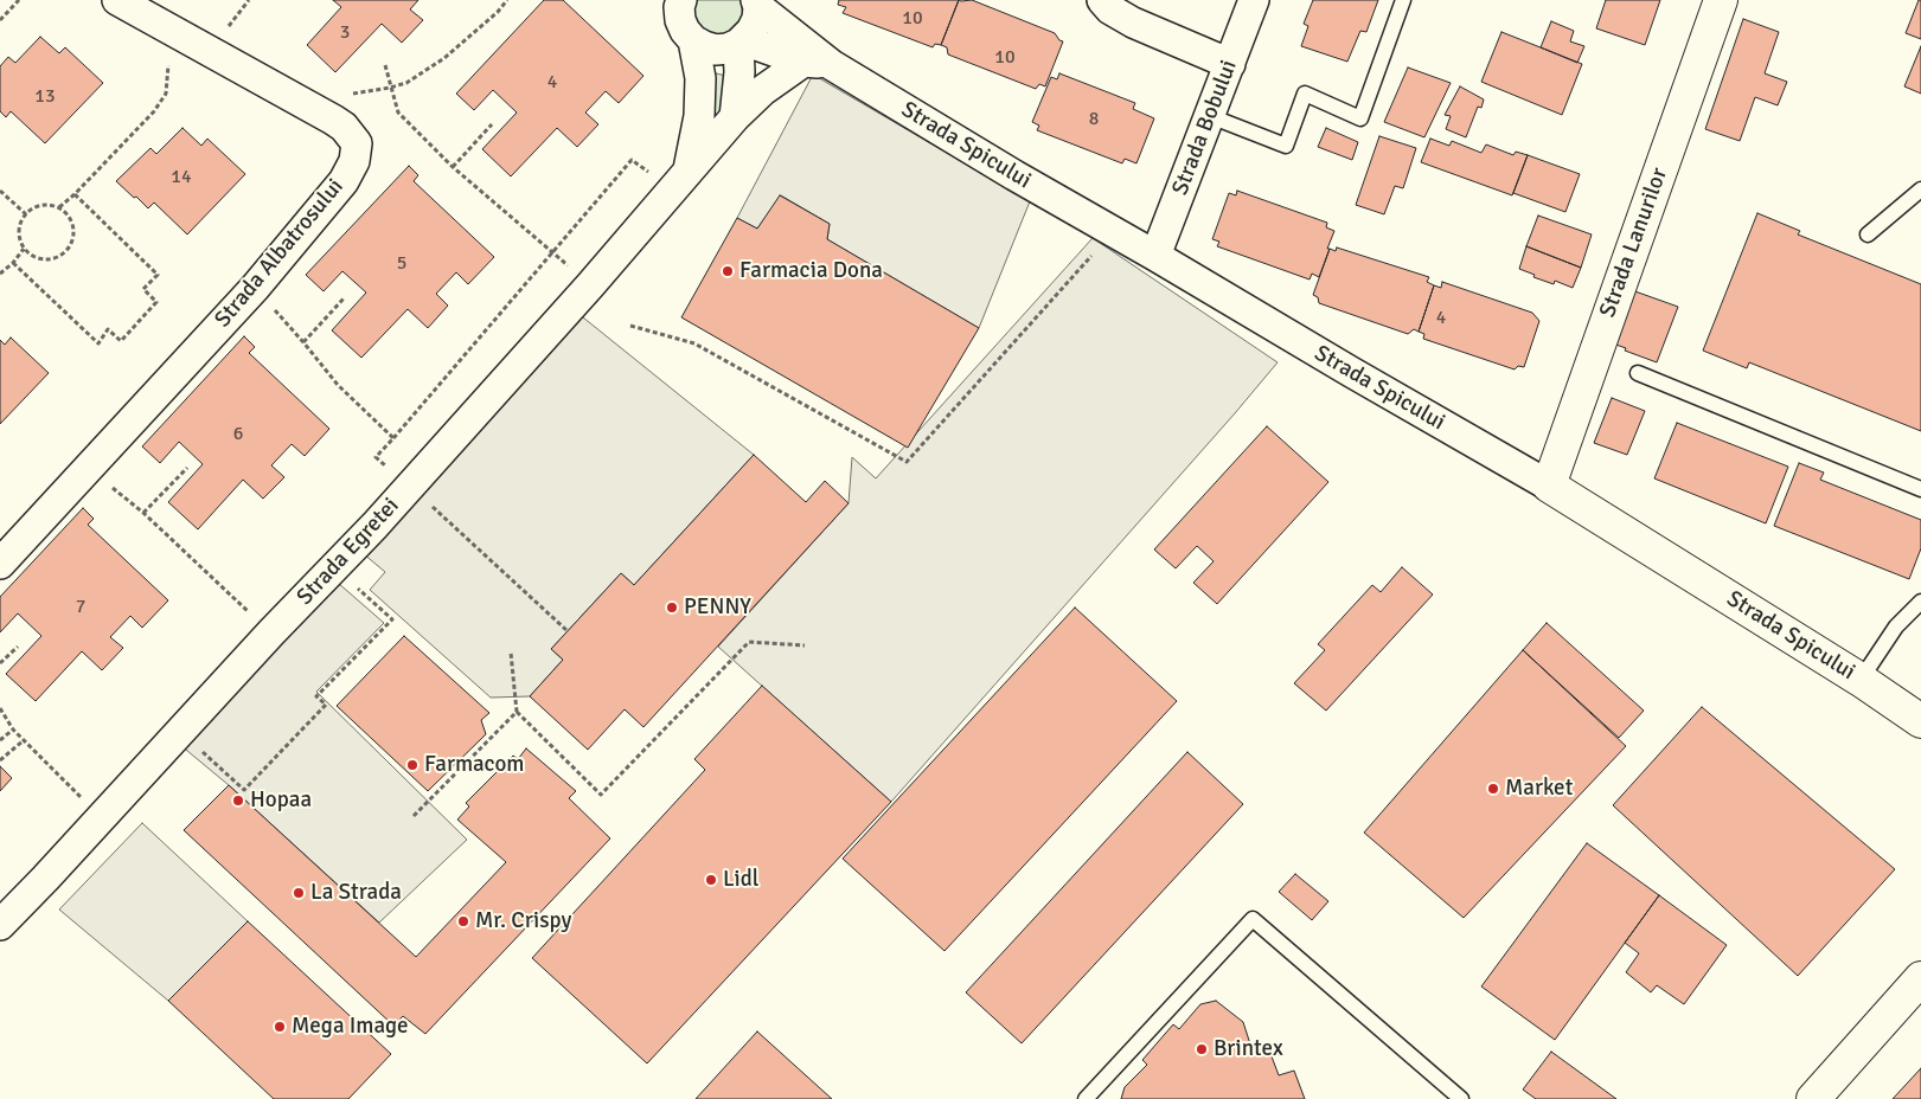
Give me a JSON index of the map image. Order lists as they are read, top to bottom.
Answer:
{
  "streets": {
    "street": [
      "Strada Bobului",
      "Strada Spicului",
      "Strada Lanurilor",
      "Strada Albatrosului",
      "Strada Egretei"
    ]
  },
  "crossings": [
    ["Strada Bobului", "Strada Spicului"],
    ["Strada Spicului", "Strada Lanurilor"]
  ],
  "places": [
    "Farmacia Dona",
    "PENNY",
    "Farmacom",
    "Market",
    "Hopaa",
    "Lidl",
    "La Strada",
    "Mr. Crispy",
    "Mega Image",
    "Brintex"
  ],
  "house_numbers": [
    "10",
    "3",
    "10",
    "4",
    "13",
    "8",
    "14",
    "5",
    "4",
    "6",
    "7"
  ]
}
